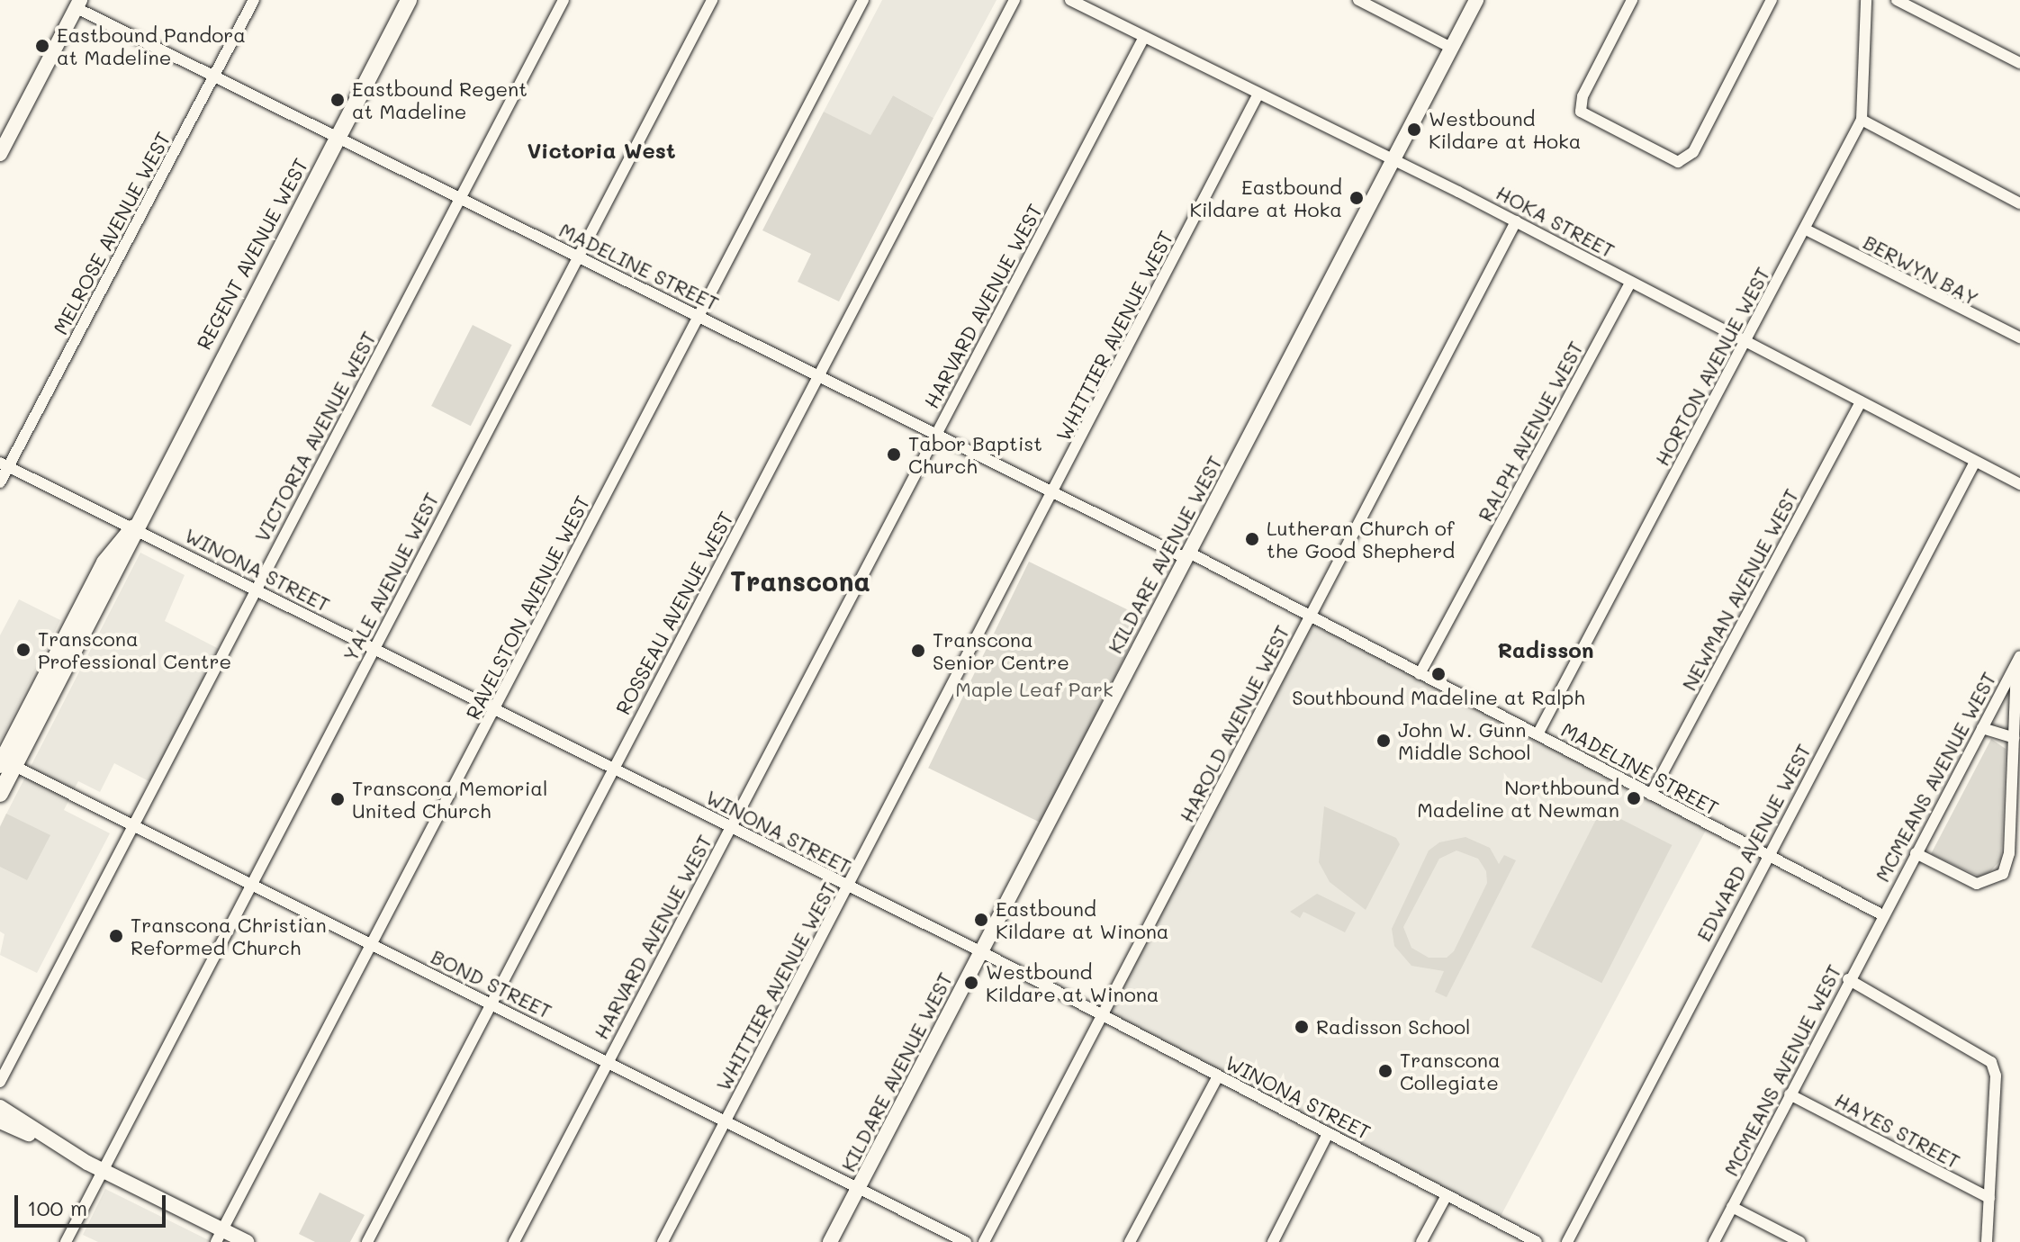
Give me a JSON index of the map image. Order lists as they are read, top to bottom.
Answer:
{
  "streets": {
    "main road": ["REGENT AVENUE WEST"],
    "street": [
      "HOKA STREET",
      "MELROSE AVENUE WEST",
      "MADELINE STREET",
      "BERWYN BAY",
      "HARVARD AVENUE WEST",
      "WHITTIER AVENUE WEST",
      "HORTON AVENUE WEST",
      "RALPH AVENUE WEST",
      "VICTORIA AVENUE WEST",
      "KILDARE AVENUE WEST",
      "WINONA STREET",
      "YALE AVENUE WEST",
      "NEWMAN AVENUE WEST",
      "RAVELSTON AVENUE WEST",
      "ROSSEAU AVENUE WEST",
      "HAROLD AVENUE WEST",
      "MCMEANS AVENUE WEST",
      "EDWARD AVENUE WEST",
      "BOND STREET",
      "HAYES STREET"
    ]
  },
  "crossings": [
    ["HOKA STREET", "HARVARD AVENUE WEST"],
    ["HOKA STREET", "WHITTIER AVENUE WEST"],
    ["HOKA STREET", "HORTON AVENUE WEST"],
    ["HOKA STREET", "RALPH AVENUE WEST"],
    ["HOKA STREET", "KILDARE AVENUE WEST"],
    ["HOKA STREET", "NEWMAN AVENUE WEST"],
    ["HOKA STREET", "HAROLD AVENUE WEST"],
    ["HOKA STREET", "EDWARD AVENUE WEST"],
    ["MELROSE AVENUE WEST", "MADELINE STREET"],
    ["MELROSE AVENUE WEST", "WINONA STREET"],
    ["REGENT AVENUE WEST", "MADELINE STREET"],
    ["REGENT AVENUE WEST", "WINONA STREET"],
    ["REGENT AVENUE WEST", "BOND STREET"],
    ["MADELINE STREET", "HARVARD AVENUE WEST"],
    ["MADELINE STREET", "WHITTIER AVENUE WEST"],
    ["MADELINE STREET", "HORTON AVENUE WEST"],
    ["MADELINE STREET", "RALPH AVENUE WEST"],
    ["MADELINE STREET", "VICTORIA AVENUE WEST"],
    ["MADELINE STREET", "KILDARE AVENUE WEST"],
    ["MADELINE STREET", "YALE AVENUE WEST"],
    ["MADELINE STREET", "NEWMAN AVENUE WEST"],
    ["MADELINE STREET", "RAVELSTON AVENUE WEST"],
    ["MADELINE STREET", "ROSSEAU AVENUE WEST"],
    ["MADELINE STREET", "HAROLD AVENUE WEST"],
    ["MADELINE STREET", "MCMEANS AVENUE WEST"],
    ["MADELINE STREET", "EDWARD AVENUE WEST"],
    ["BERWYN BAY", "HORTON AVENUE WEST"],
    ["HARVARD AVENUE WEST", "WINONA STREET"],
    ["HARVARD AVENUE WEST", "BOND STREET"],
    ["WHITTIER AVENUE WEST", "WINONA STREET"],
    ["WHITTIER AVENUE WEST", "BOND STREET"],
    ["VICTORIA AVENUE WEST", "WINONA STREET"],
    ["VICTORIA AVENUE WEST", "BOND STREET"],
    ["KILDARE AVENUE WEST", "WINONA STREET"],
    ["KILDARE AVENUE WEST", "BOND STREET"],
    ["WINONA STREET", "YALE AVENUE WEST"],
    ["WINONA STREET", "RAVELSTON AVENUE WEST"],
    ["WINONA STREET", "ROSSEAU AVENUE WEST"],
    ["WINONA STREET", "HAROLD AVENUE WEST"],
    ["YALE AVENUE WEST", "BOND STREET"],
    ["RAVELSTON AVENUE WEST", "BOND STREET"],
    ["ROSSEAU AVENUE WEST", "BOND STREET"],
    ["MCMEANS AVENUE WEST", "HAYES STREET"]
  ],
  "districts": ["Victoria West", "Transcona", "Radisson"],
  "parks": ["Maple Leaf Park"],
  "places": [
    "Eastbound Pandora at Madeline",
    "Eastbound Regent at Madeline",
    "Westbound Kildare at Hoka",
    "Eastbound Kildare at Hoka",
    "Tabor Baptist Church",
    "Lutheran Church of the Good Shepherd",
    "Transcona Professional Centre",
    "Transcona Senior Centre",
    "Southbound Madeline at Ralph",
    "John W. Gunn Middle School",
    "Northbound Madeline at Newman",
    "Transcona Memorial United Church",
    "Eastbound Kildare at Winona",
    "Transcona Christian Reformed Church",
    "Westbound Kildare at Winona",
    "Radisson School",
    "Transcona Collegiate"
  ],
  "scale_bar": "100 m"
}
